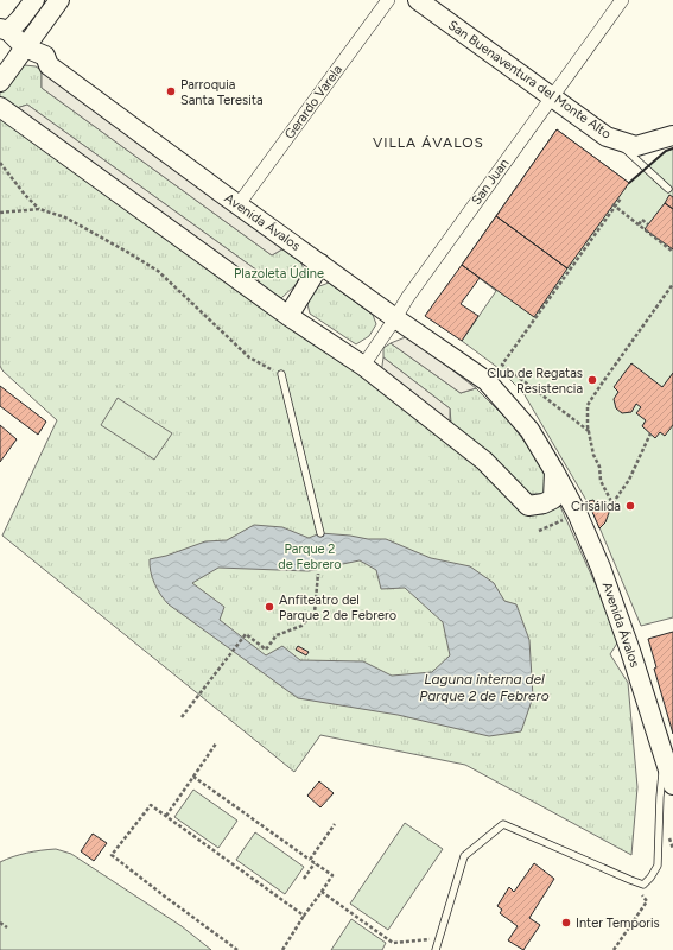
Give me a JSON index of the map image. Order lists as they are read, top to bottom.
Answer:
{
  "streets": {
    "main road": ["San Buenaventura del Monte Alto", "Avenida Ávalos"],
    "street": ["Gerardo Varela", "San Juan"]
  },
  "crossings": [
    ["San Buenaventura del Monte Alto", "San Juan"],
    ["Gerardo Varela", "Avenida Ávalos"],
    ["San Juan", "Avenida Ávalos"]
  ],
  "districts": ["VILLA ÁVALOS"],
  "water": ["Laguna interna del Parque 2 de Febrero"],
  "parks": ["Plazoleta Údine", "Parque 2 de Febrero"],
  "places": [
    "Parroquia Santa Teresita",
    "Club de Regatas Resistencia",
    "Crisálida",
    "Anfiteatro del Parque 2 de Febrero",
    "Inter Temporis"
  ]
}
